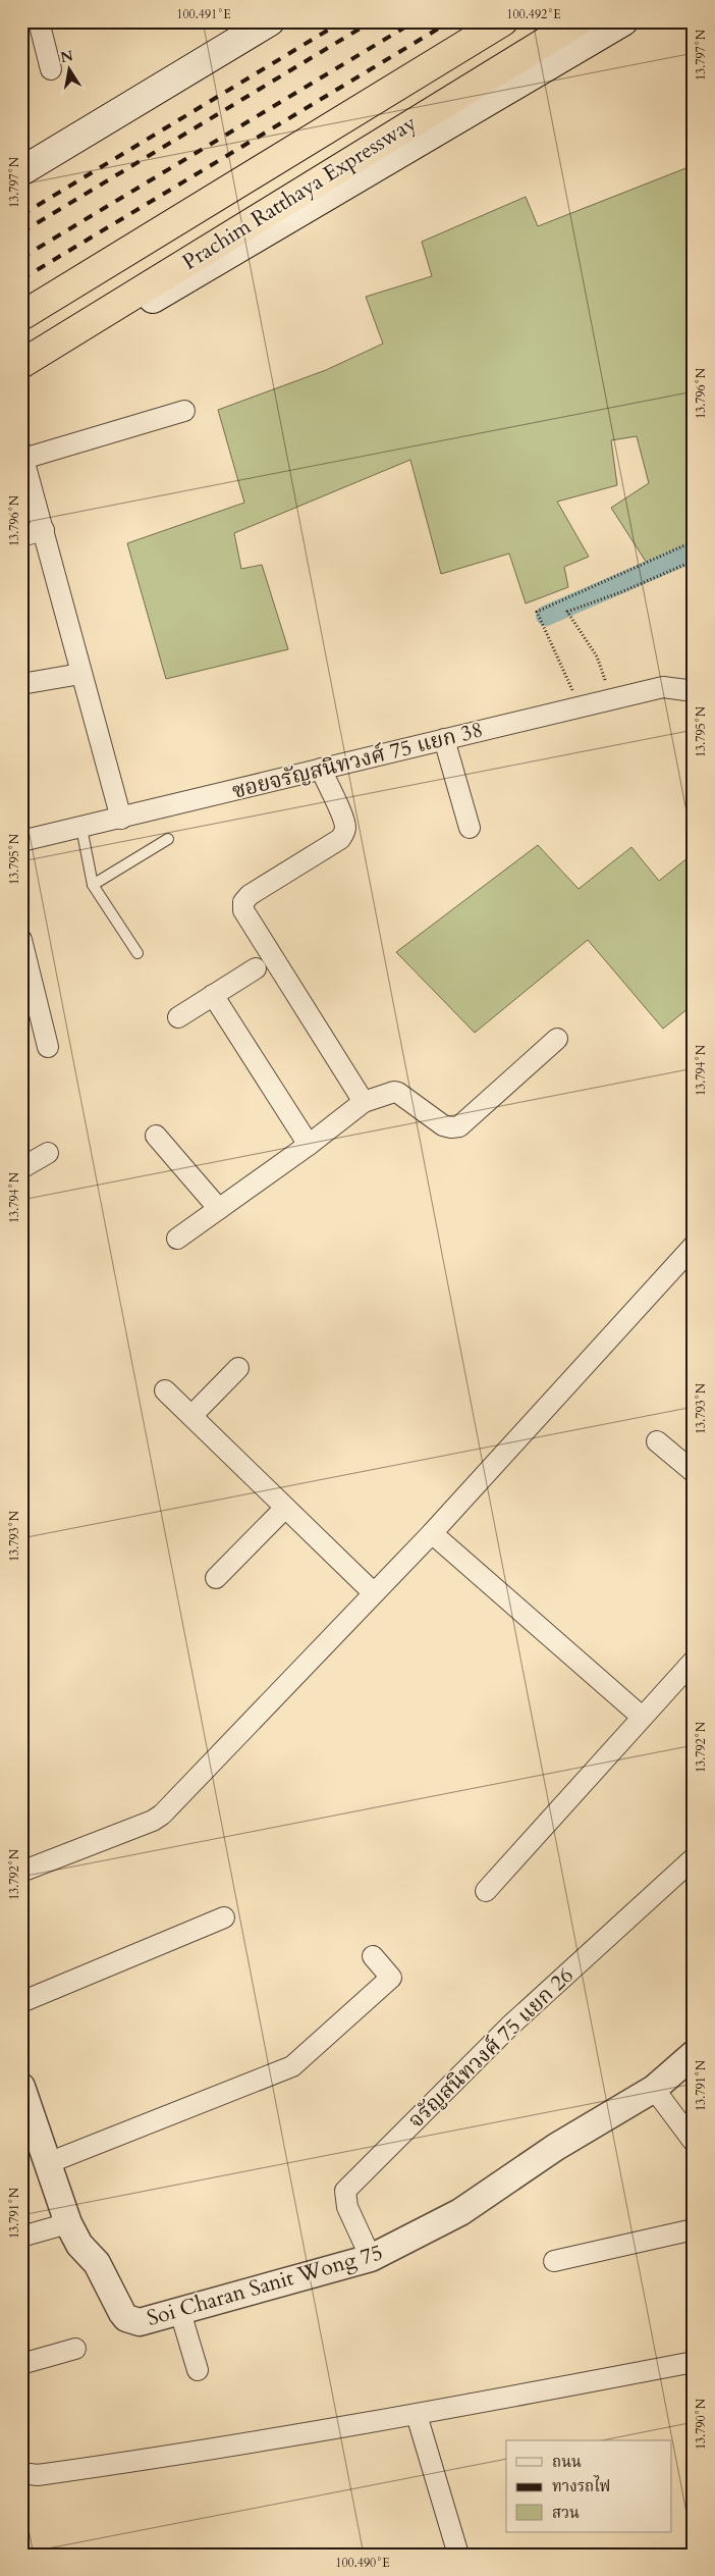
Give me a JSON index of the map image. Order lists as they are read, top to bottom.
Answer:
{
  "streets": {
    "highway": ["Prachim Ratthaya Expressway"],
    "street": ["ซอยจรัญสนิทวงศ์ 75 แยก 38", "จรัญสนิทวงศ์ 75 แยก 26", "Soi Charan Sanit Wong 75"]
  },
  "crossings": [
    ["จรัญสนิทวงศ์ 75 แยก 26", "Soi Charan Sanit Wong 75"]
  ],
  "legend": ["ถนน", "ทางรถไฟ", "สวน"],
  "north": "top",
  "coordinates": [
    "100.491°E",
    "100.492°E",
    "13.797°N",
    "13.796°N",
    "13.795°N",
    "13.794°N",
    "13.793°N",
    "13.792°N",
    "13.791°N",
    "13.790°N",
    "100.490°E"
  ]
}
